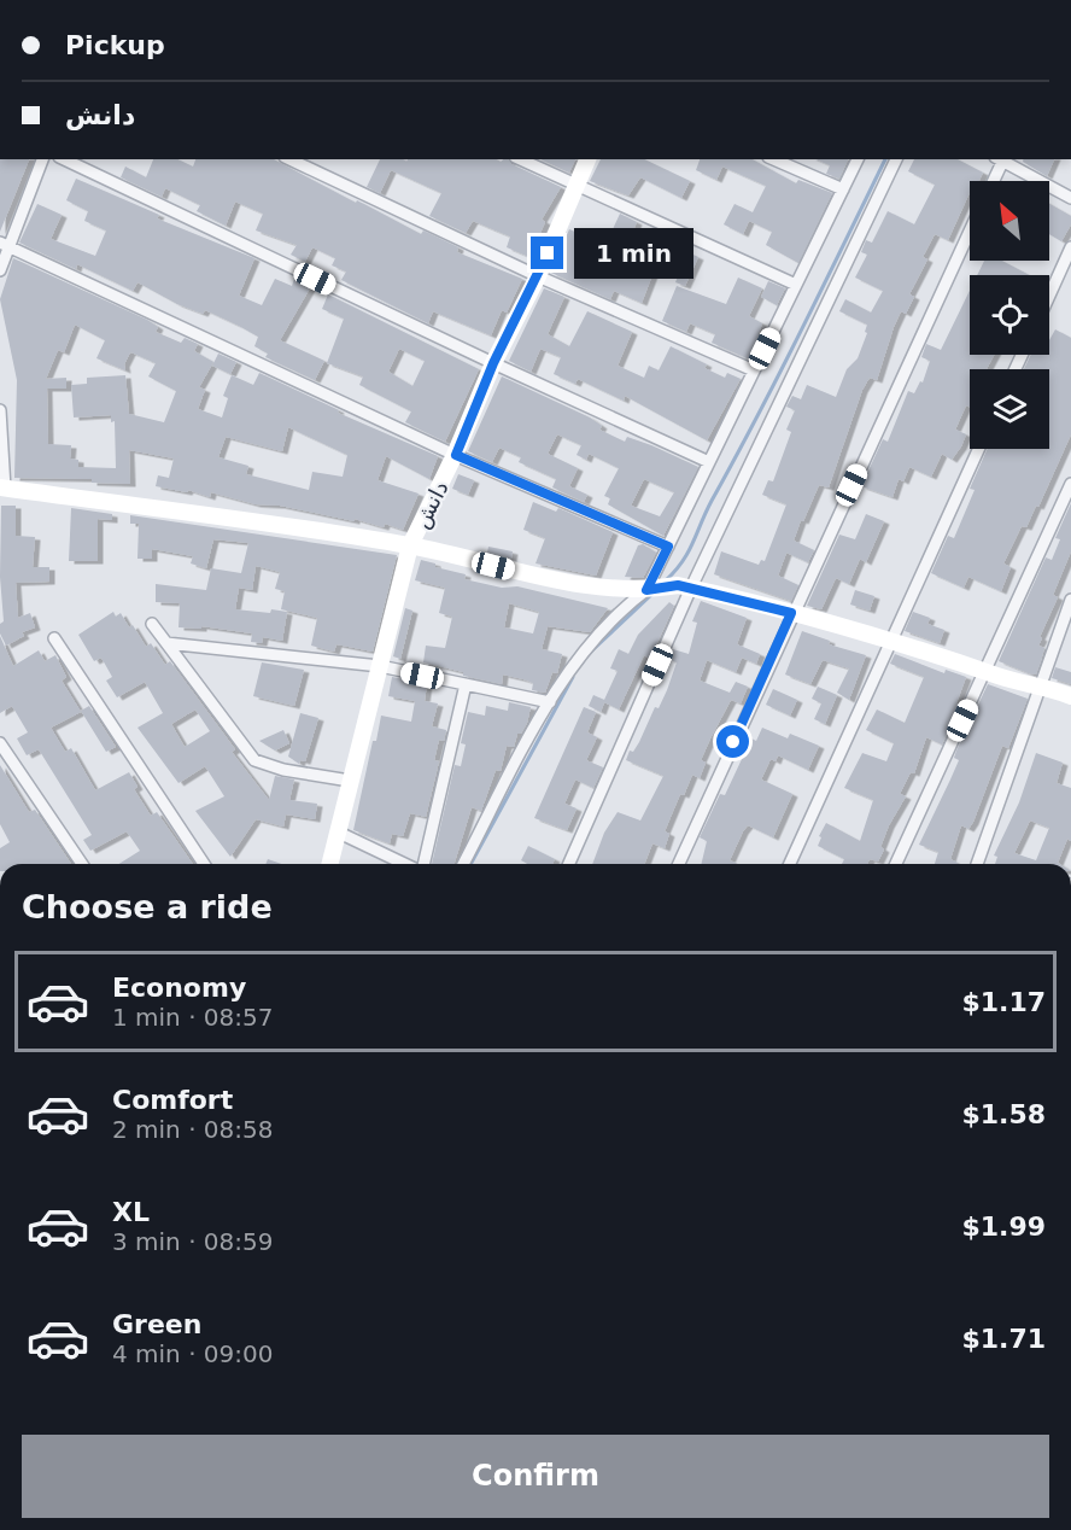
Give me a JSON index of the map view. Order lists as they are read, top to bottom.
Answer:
{
  "streets": {
    "street": ["دانش"]
  },
  "north": "top left",
  "page": {
    "banner": ["Pickup", "دانش"],
    "bubble": "1 min",
    "heading": "Choose a ride",
    "list": [
      {
        "name": "Economy",
        "note": "1 min · 08:57",
        "value": "$1.17"
      },
      {
        "name": "Comfort",
        "note": "2 min · 08:58",
        "value": "$1.58"
      },
      {
        "name": "XL",
        "note": "3 min · 08:59",
        "value": "$1.99"
      },
      {
        "name": "Green",
        "note": "4 min · 09:00",
        "value": "$1.71"
      }
    ],
    "buttons": "Confirm"
  }
}
